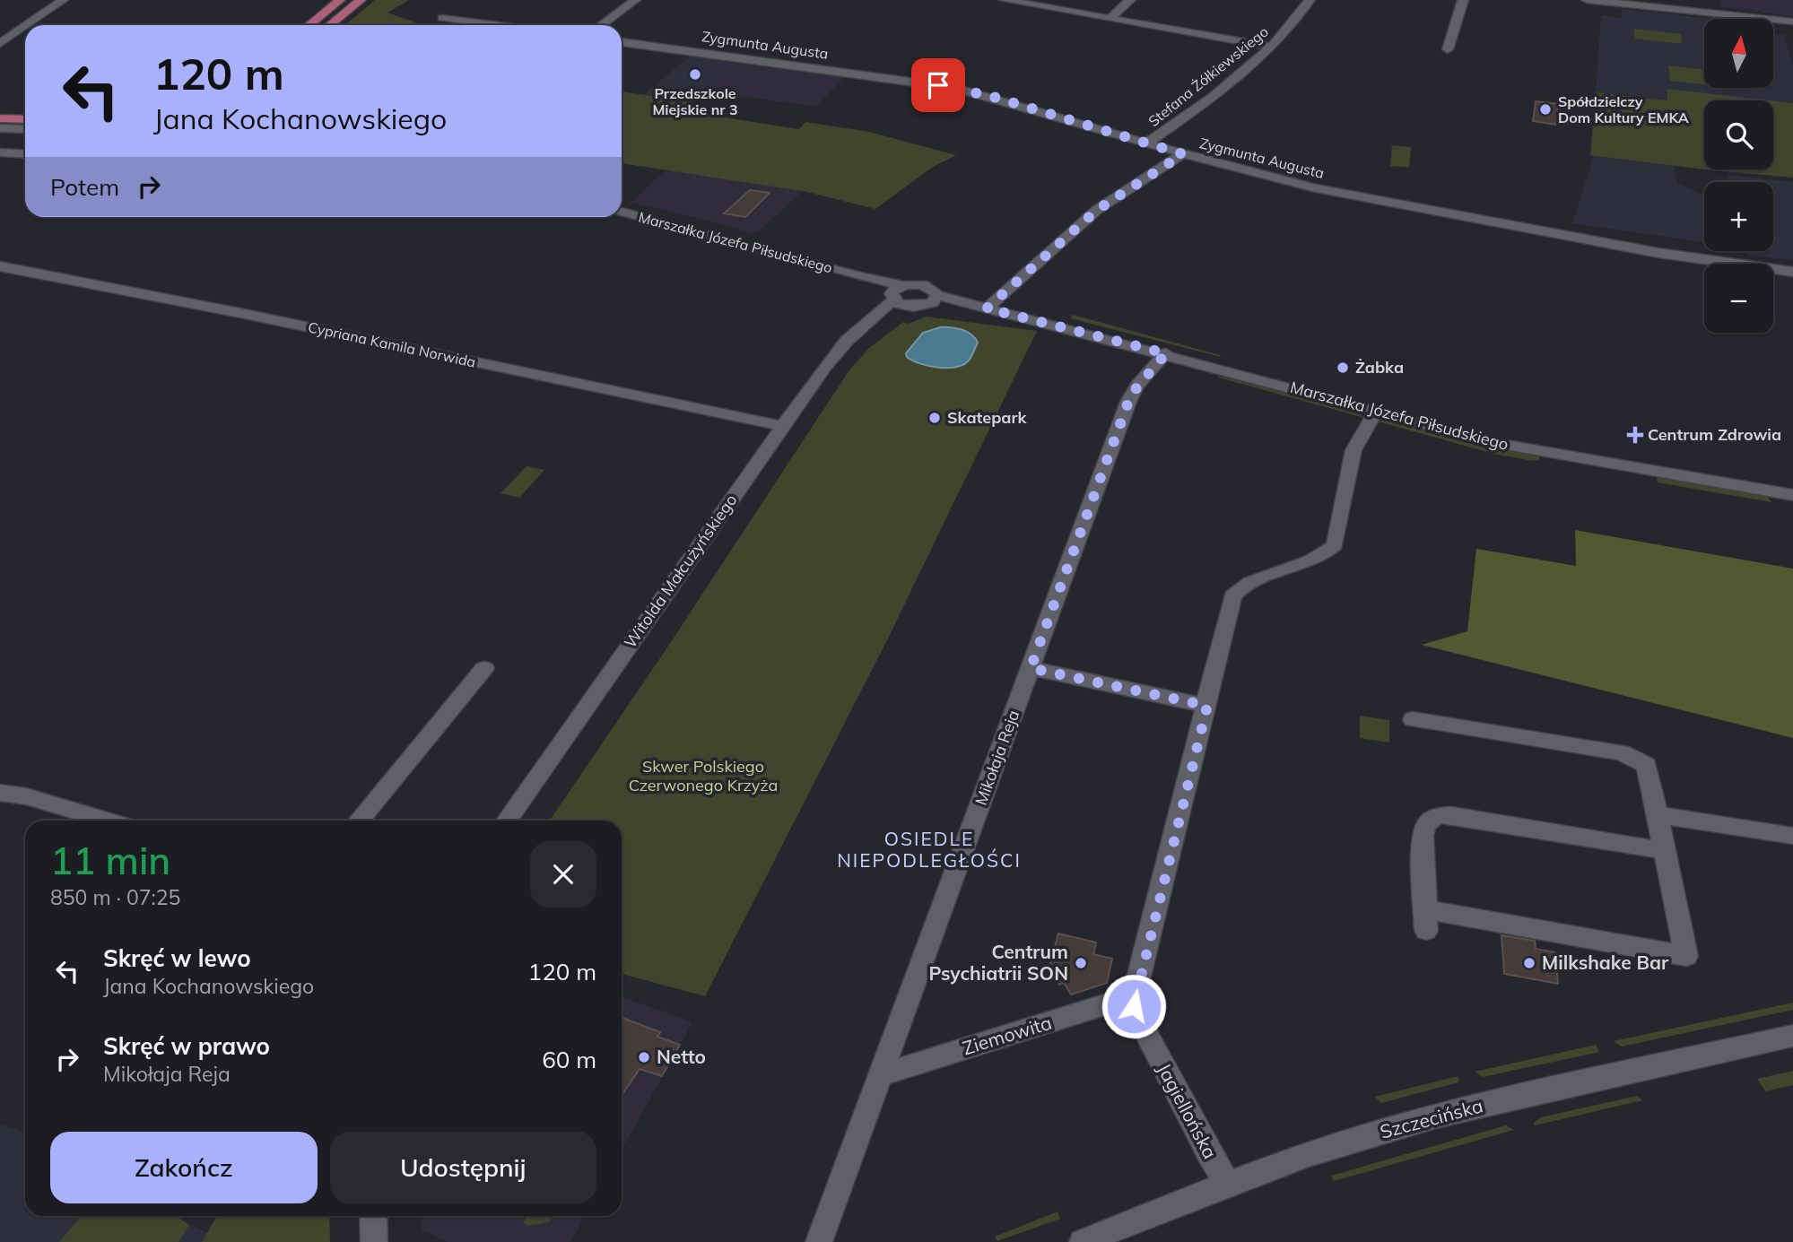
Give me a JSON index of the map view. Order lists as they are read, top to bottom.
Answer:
{
  "streets": {
    "street": [
      "Zygmunta Augusta",
      "Stefana Żółkiewskiego",
      "Marszałka Józefa Piłsudskiego",
      "Cypriana Kamila Norwida",
      "Witolda Małcużyńskiego",
      "Mikołaja Reja",
      "Ziemowita",
      "Jagiellońska",
      "Szczecińska"
    ]
  },
  "crossings": [
    ["Zygmunta Augusta", "Stefana Żółkiewskiego"],
    ["Marszałka Józefa Piłsudskiego", "Witolda Małcużyńskiego"],
    ["Marszałka Józefa Piłsudskiego", "Mikołaja Reja"],
    ["Marszałka Józefa Piłsudskiego", "Jagiellońska"],
    ["Cypriana Kamila Norwida", "Witolda Małcużyńskiego"],
    ["Mikołaja Reja", "Ziemowita"],
    ["Ziemowita", "Jagiellońska"],
    ["Jagiellońska", "Szczecińska"]
  ],
  "districts": ["OSIEDLE NIEPODLEGŁOŚCI"],
  "parks": ["Skwer Polskiego Czerwonego Krzyża"],
  "places": {
    "other": [
      "Przedszkole Miejskie nr 3",
      "Spółdzielczy Dom Kultury EMKA",
      "Żabka",
      "Skatepark",
      "Centrum Psychiatrii SON",
      "Milkshake Bar",
      "Netto"
    ],
    "health": ["Centrum Zdrowia"]
  },
  "north": "top",
  "page": {
    "map_buttons": ["+", "−"],
    "turn": ["120 m", "Jana Kochanowskiego"],
    "then": "Potem",
    "heading": ["11 min", "850 m · 07:25"],
    "list": [
      {
        "name": "Skręć w lewo",
        "note": "Jana Kochanowskiego",
        "value": "120 m"
      },
      {
        "name": "Skręć w prawo",
        "note": "Mikołaja Reja",
        "value": "60 m"
      }
    ],
    "buttons": ["Zakończ", "Udostępnij"]
  }
}
